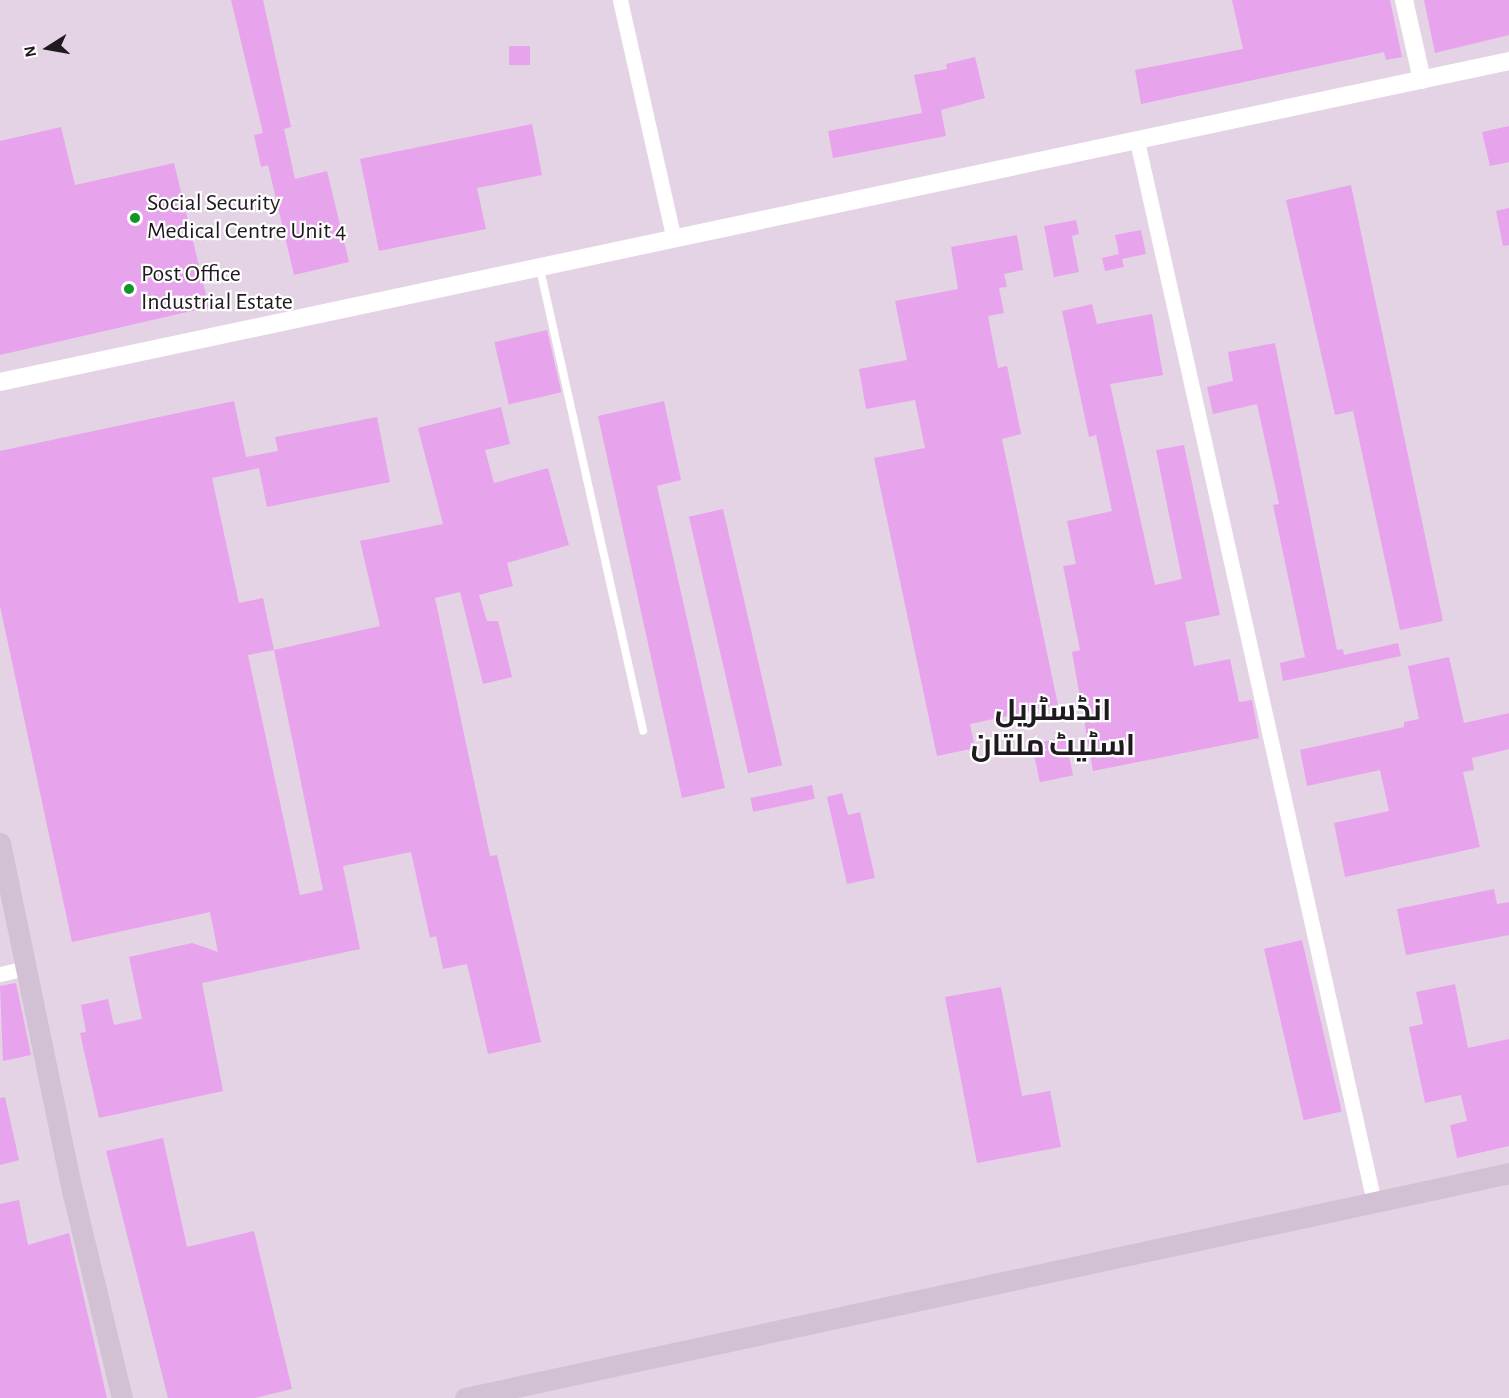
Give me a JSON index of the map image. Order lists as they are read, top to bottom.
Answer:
{
  "districts": ["انڈسٹریل اسٹیٹ ملتان"],
  "places": ["Social Security Medical Centre Unit 4", "Post Office Industrial Estate"],
  "north": "left"
}
